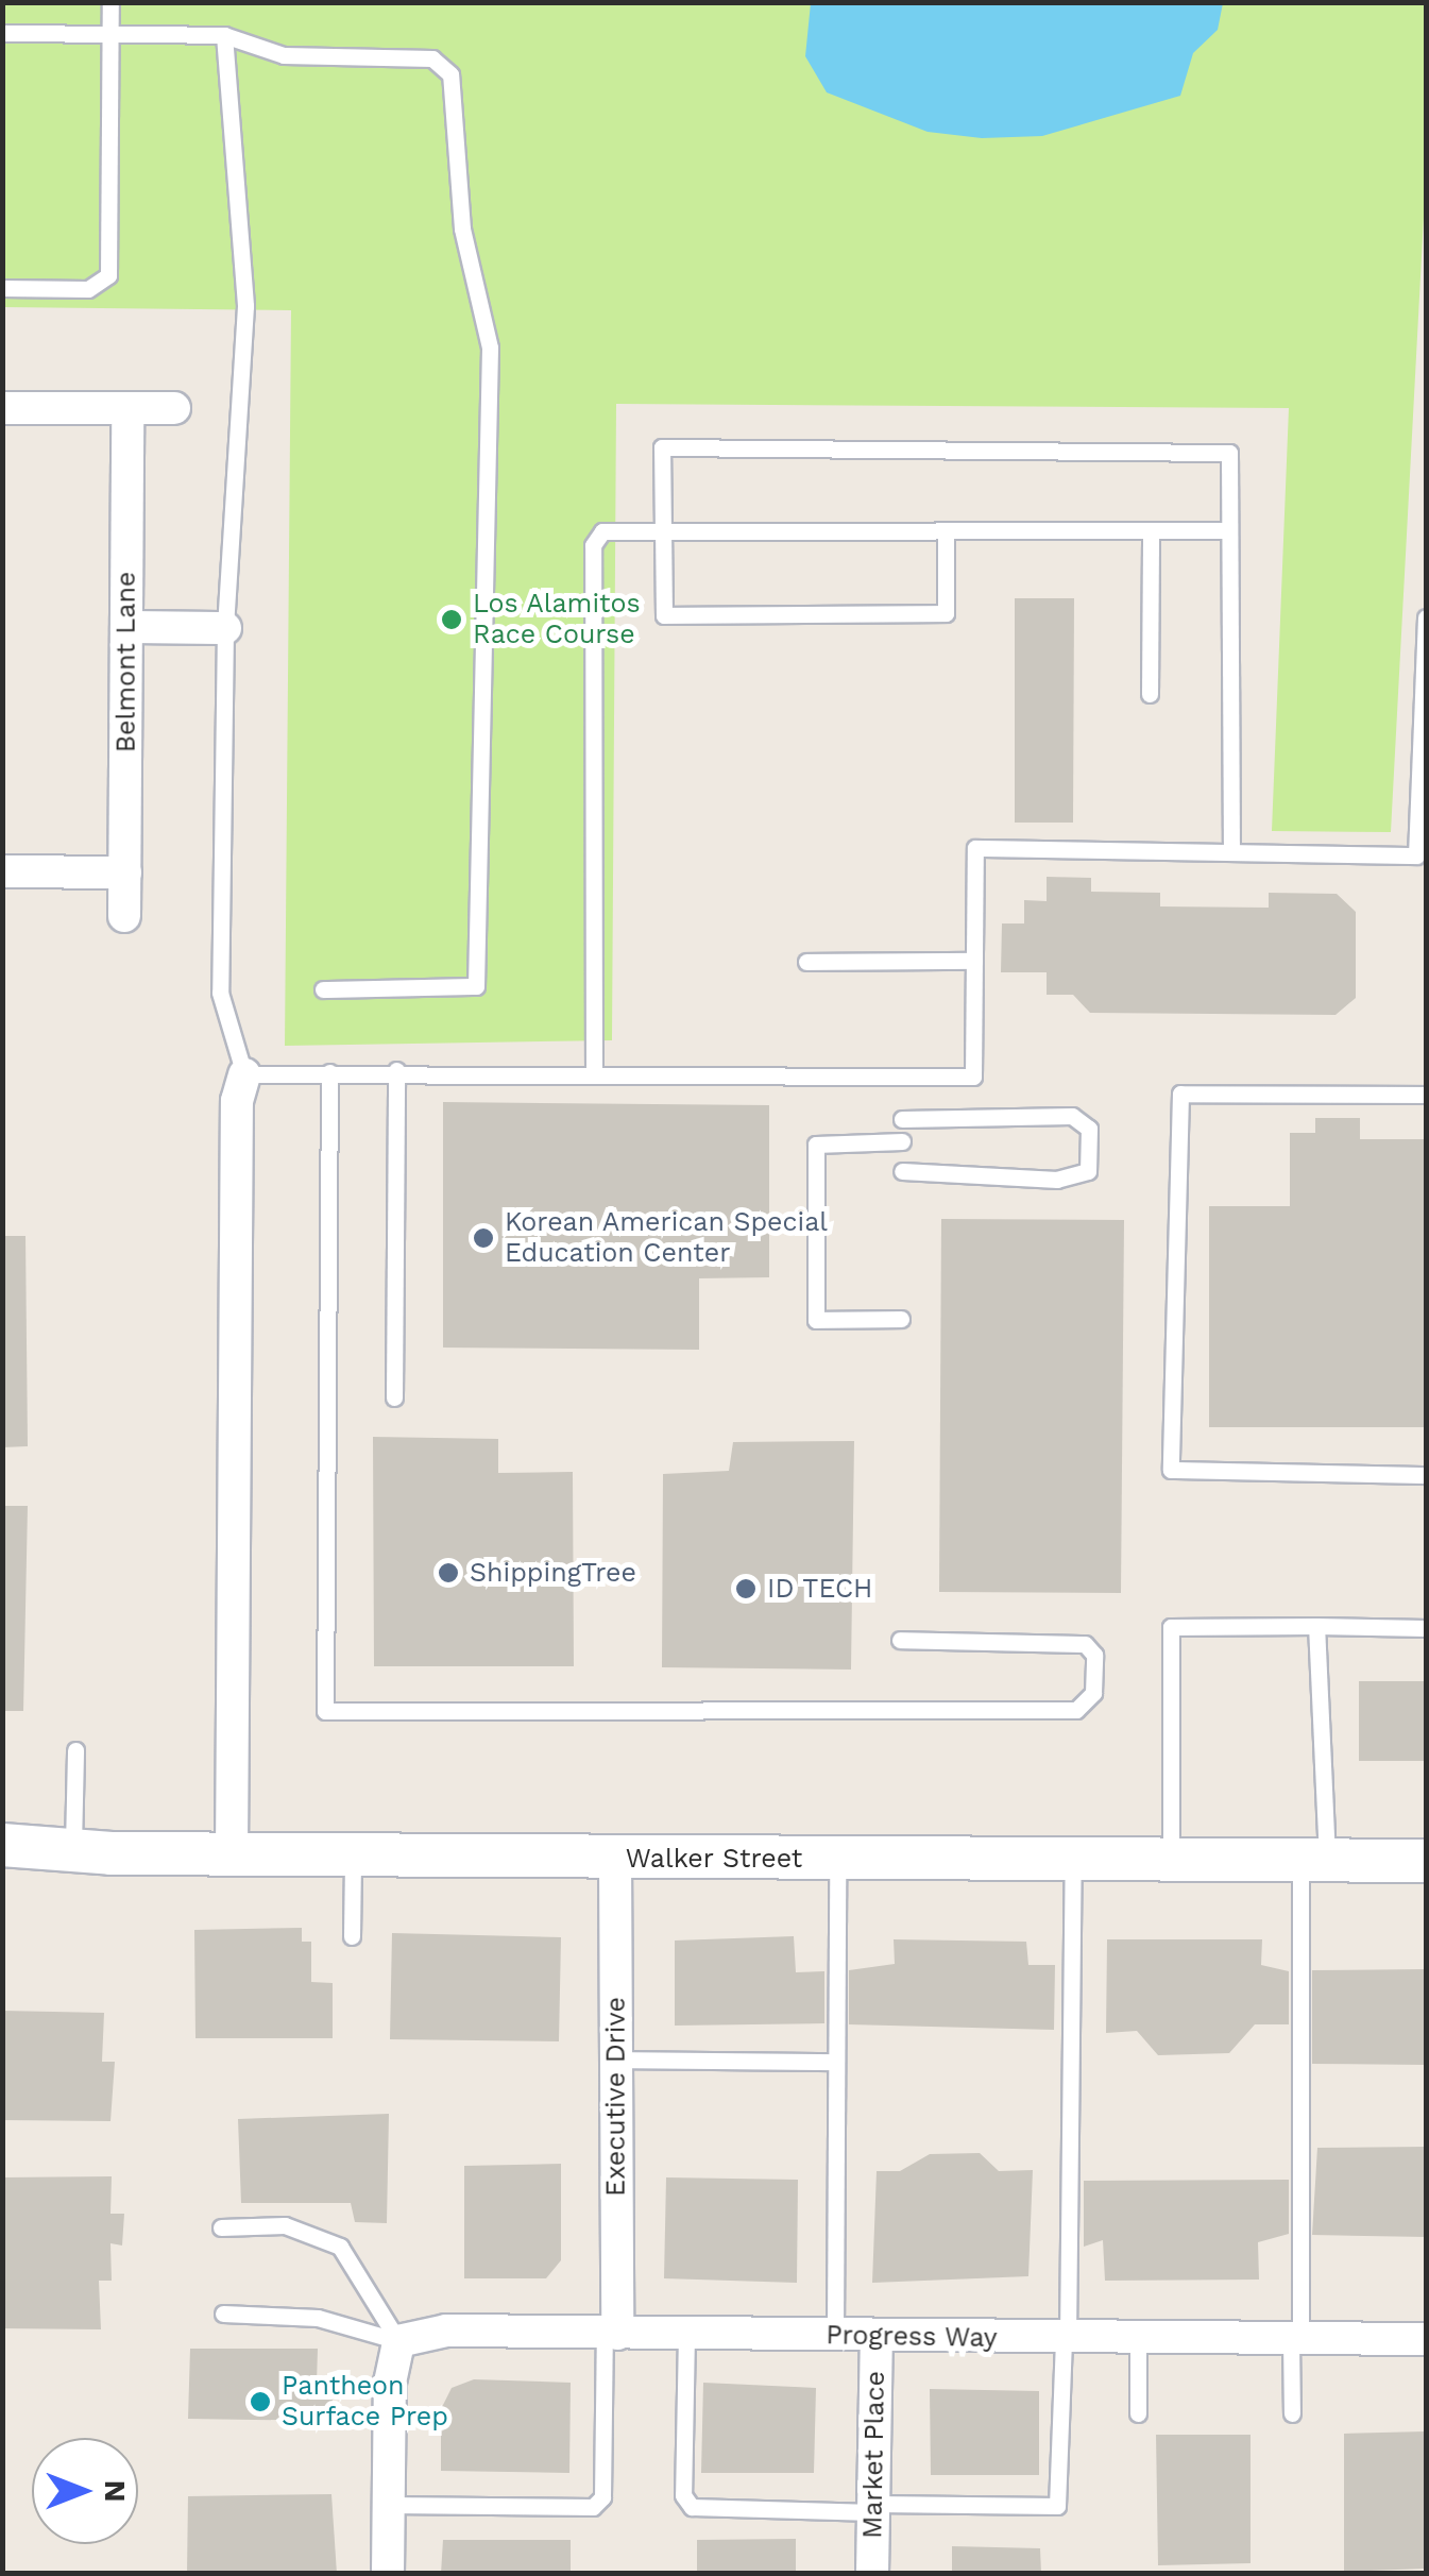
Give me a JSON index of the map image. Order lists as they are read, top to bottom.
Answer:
{
  "streets": {
    "main road": ["Walker Street"],
    "street": [
      "Belmont Lane",
      "Executive Drive",
      "Progress Way",
      "Market Place"
    ]
  },
  "crossings": [
    ["Walker Street", "Executive Drive"],
    ["Executive Drive", "Progress Way"],
    ["Progress Way", "Market Place"]
  ],
  "places": [
    "Los Alamitos Race Course",
    "Korean American Special Education Center",
    "ShippingTree",
    "ID TECH",
    "Pantheon Surface Prep"
  ],
  "north": "right"
}
